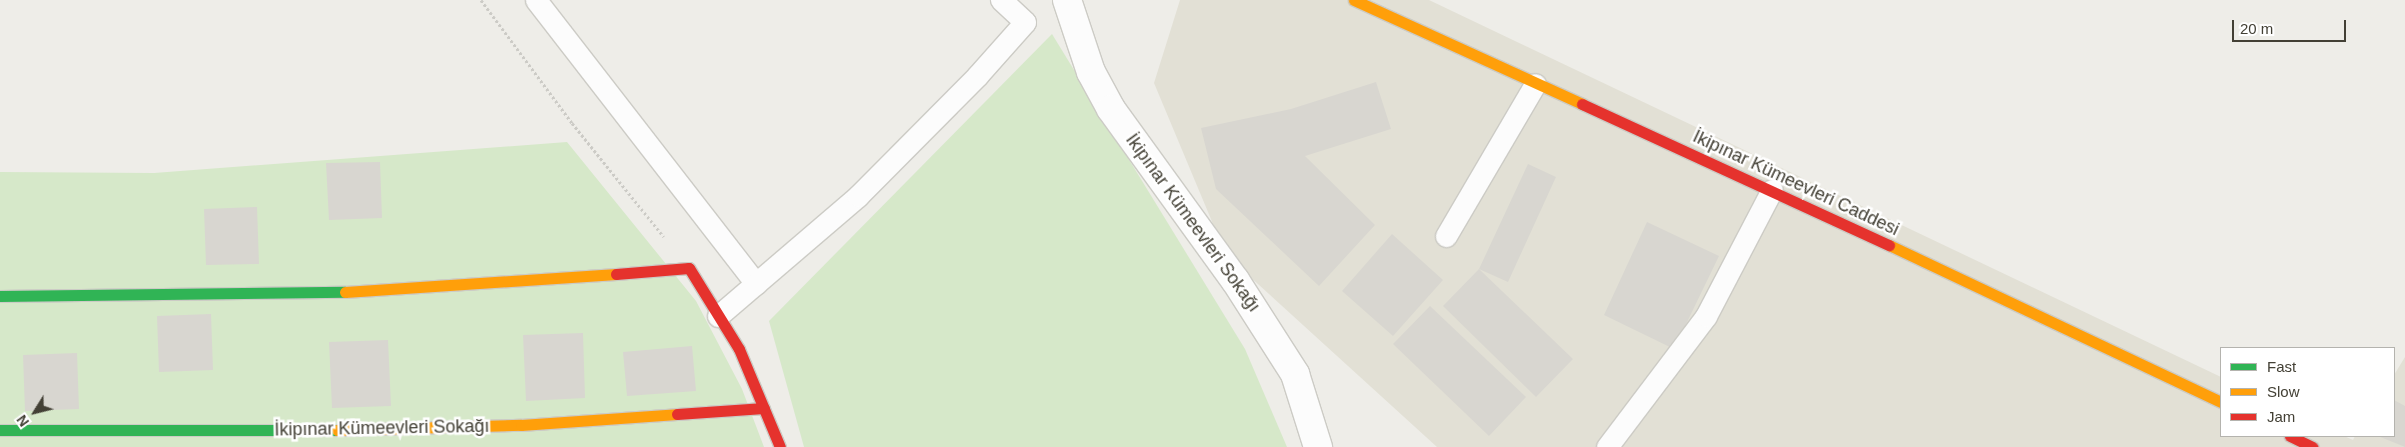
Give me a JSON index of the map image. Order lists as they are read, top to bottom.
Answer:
{
  "streets": {
    "street": ["İkipınar Kümeevleri Caddesi", "İkipınar Kümeevleri Sokağı"]
  },
  "legend": ["Fast", "Slow", "Jam"],
  "scale_bar": "20 m",
  "north": "bottom left"
}
